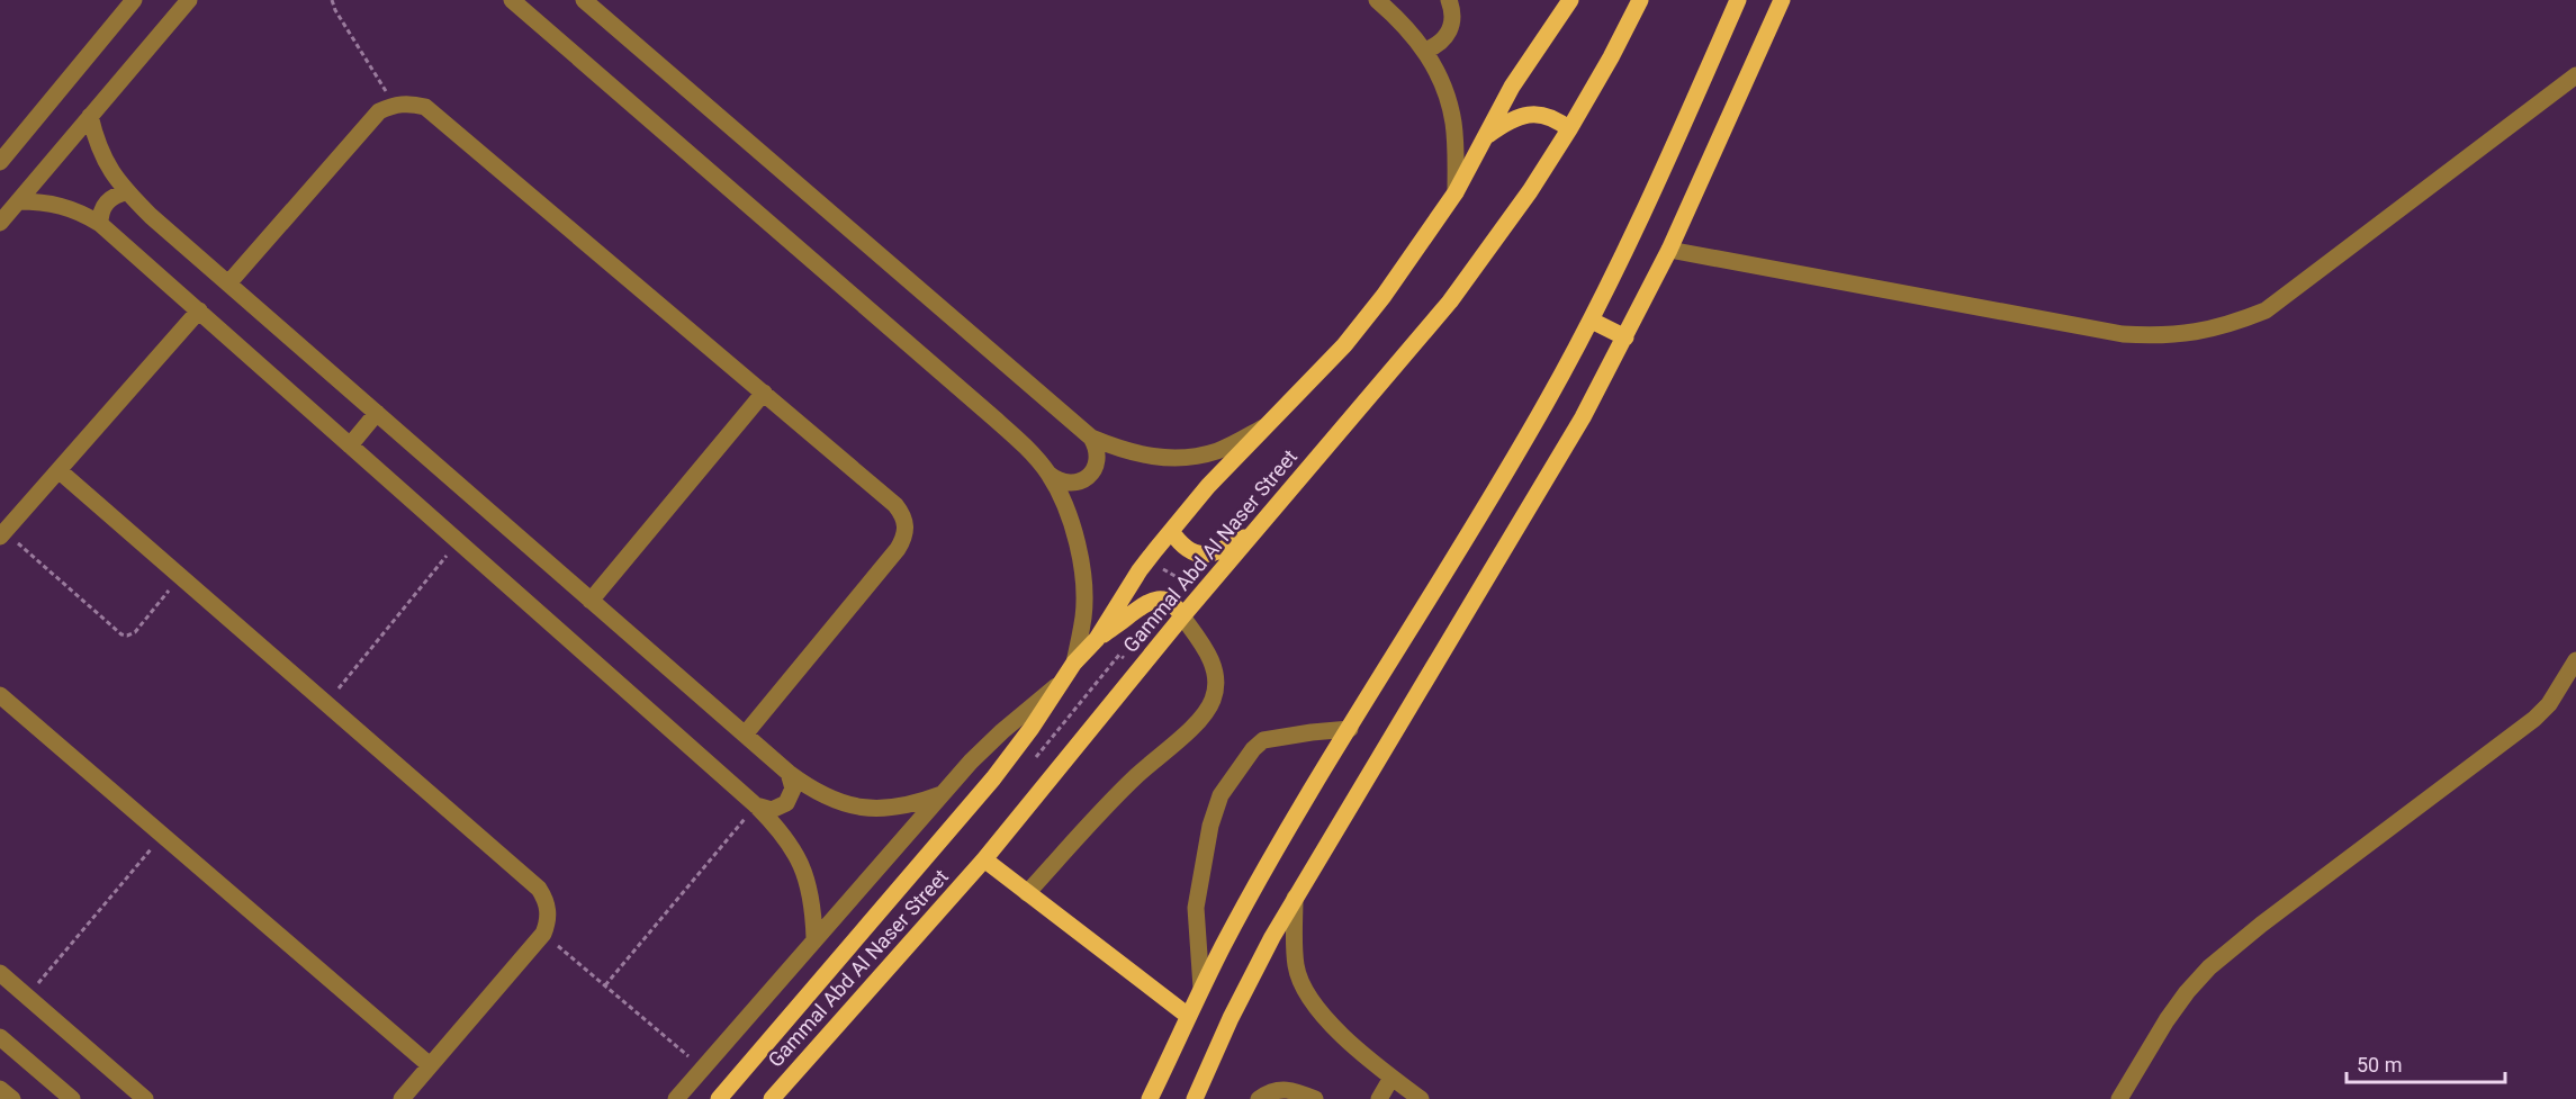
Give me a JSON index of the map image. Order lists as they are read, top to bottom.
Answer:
{
  "streets": {
    "main road": ["Gammal Abd Al Naser Street"]
  },
  "scale_bar": "50 m"
}
